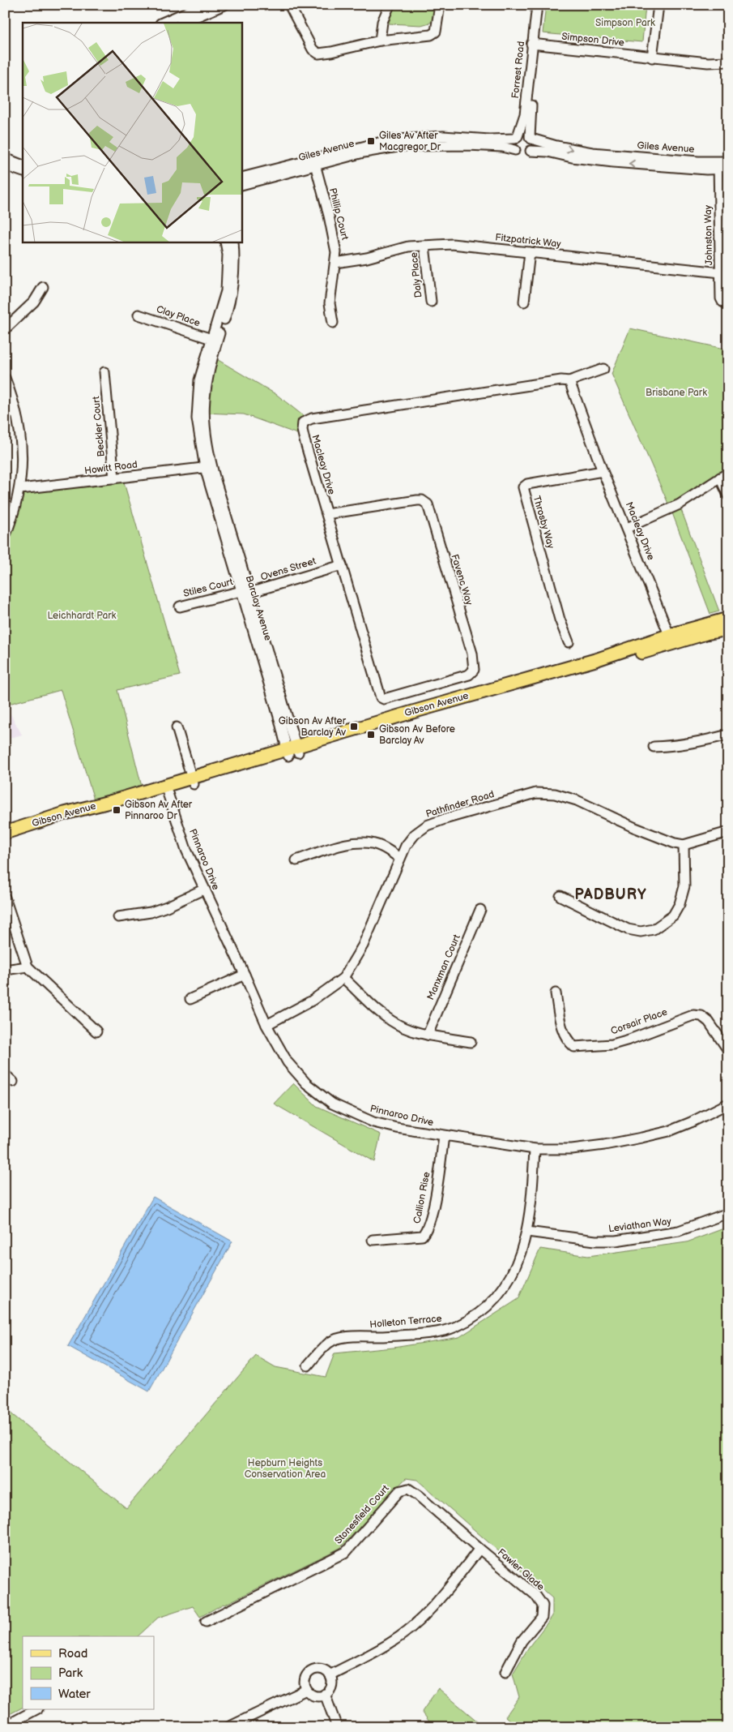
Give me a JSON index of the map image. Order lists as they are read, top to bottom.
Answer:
{
  "streets": {
    "main road": ["Gibson Avenue"],
    "street": [
      "Simpson Drive",
      "Forrest Road",
      "Giles Avenue",
      "Phillip Court",
      "Johnston Way",
      "Fitzpatrick Way",
      "Daly Place",
      "Clay Place",
      "Beckler Court",
      "Macleay Drive",
      "Howitt Road",
      "Throsby Way",
      "Ovens Street",
      "Favenc Way",
      "Stiles Court",
      "Barclay Avenue",
      "Pathfinder Road",
      "Pinnaroo Drive",
      "Manxman Court",
      "Corsair Place",
      "Callion Rise",
      "Leviathan Way",
      "Holleton Terrace",
      "Stonesfield Court",
      "Fawler Glade"
    ]
  },
  "crossings": [
    ["Simpson Drive", "Forrest Road"],
    ["Forrest Road", "Giles Avenue"],
    ["Giles Avenue", "Phillip Court"],
    ["Giles Avenue", "Johnston Way"],
    ["Phillip Court", "Fitzpatrick Way"],
    ["Johnston Way", "Fitzpatrick Way"],
    ["Fitzpatrick Way", "Daly Place"],
    ["Clay Place", "Barclay Avenue"],
    ["Beckler Court", "Howitt Road"],
    ["Macleay Drive", "Throsby Way"],
    ["Macleay Drive", "Ovens Street"],
    ["Macleay Drive", "Favenc Way"],
    ["Macleay Drive", "Gibson Avenue"],
    ["Howitt Road", "Barclay Avenue"],
    ["Ovens Street", "Stiles Court"],
    ["Ovens Street", "Barclay Avenue"],
    ["Stiles Court", "Barclay Avenue"],
    ["Barclay Avenue", "Gibson Avenue"],
    ["Gibson Avenue", "Pinnaroo Drive"],
    ["Pathfinder Road", "Pinnaroo Drive"],
    ["Pinnaroo Drive", "Callion Rise"],
    ["Pinnaroo Drive", "Holleton Terrace"],
    ["Leviathan Way", "Holleton Terrace"],
    ["Stonesfield Court", "Fawler Glade"]
  ],
  "districts": ["PADBURY"],
  "parks": [
    "Simpson Park",
    "Brisbane Park",
    "Leichhardt Park",
    "Hepburn Heights Conservation Area"
  ],
  "places": {
    "transit": [
      "Giles Av After Macgregor Dr",
      "Gibson Av After Barclay Av",
      "Gibson Av Before Barclay Av",
      "Gibson Av After Pinnaroo Dr"
    ]
  },
  "legend": ["Road", "Park", "Water"]
}
